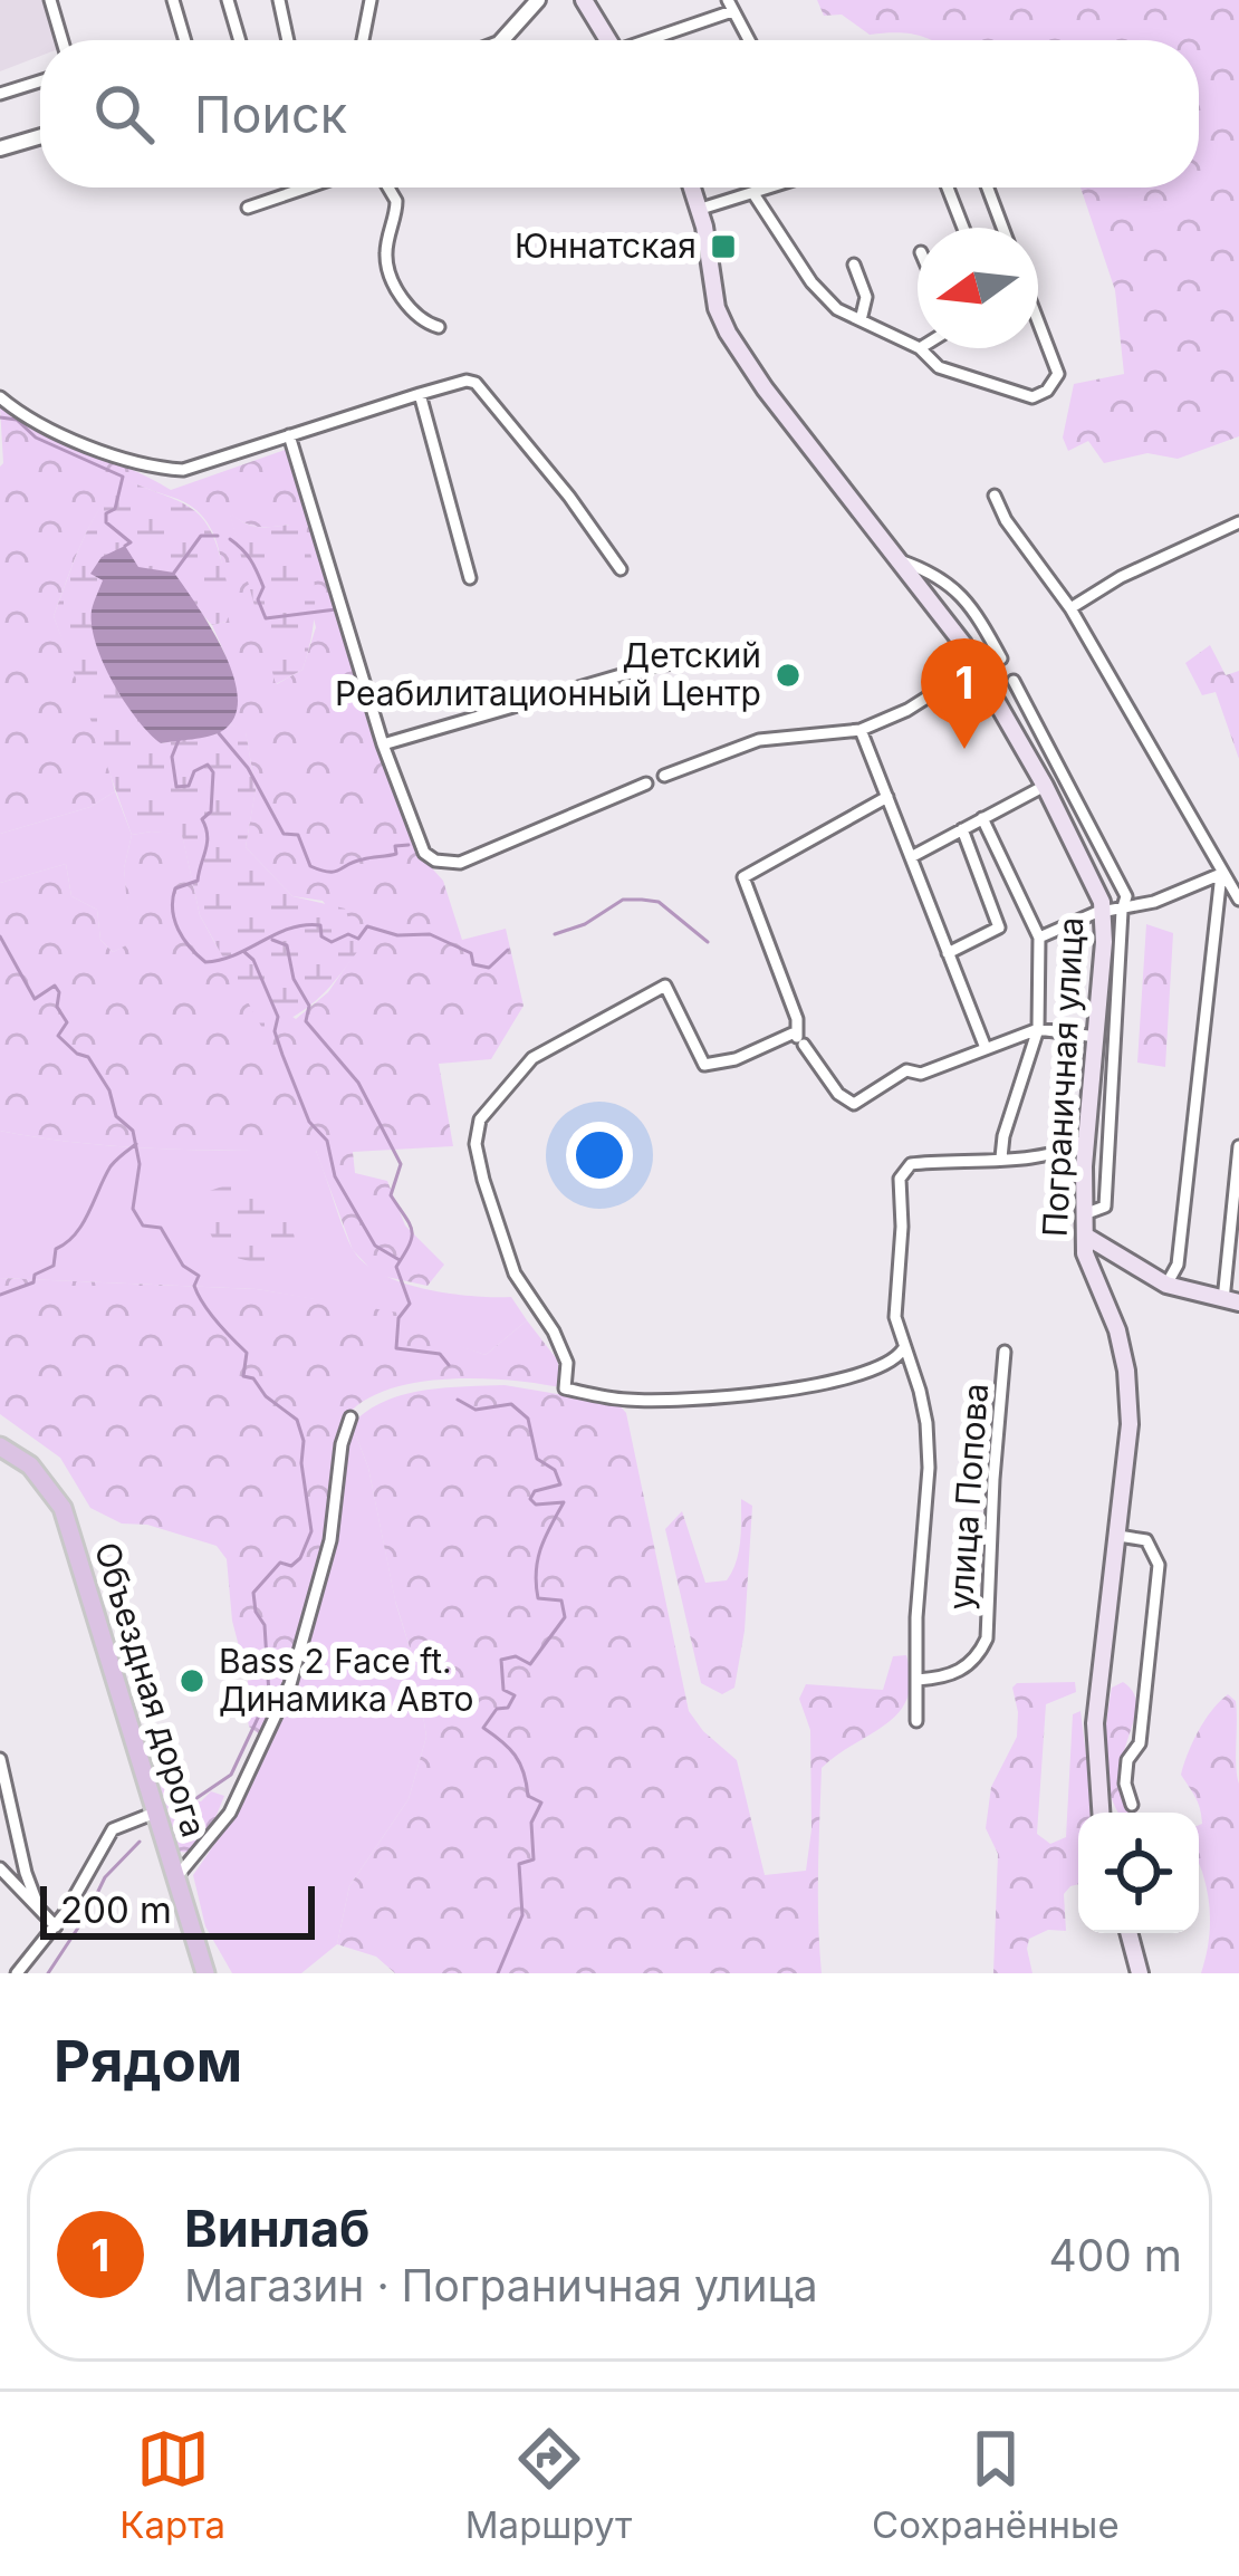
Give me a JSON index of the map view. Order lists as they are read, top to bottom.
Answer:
{
  "streets": {
    "main road": ["Пограничная улица", "Объездная дорога"],
    "street": ["улица Попова"]
  },
  "places": {
    "transit": ["Юннатская"],
    "other": ["Детский Реабилитационный Центр", "Bass 2 Face ft. Динамика Авто"]
  },
  "scale_bar": "200 m",
  "north": "left",
  "page": {
    "search": "Поиск",
    "pins": "1",
    "scale": "200 m",
    "heading": "Рядом",
    "list": [
      {
        "mark": "1",
        "name": "Винлаб",
        "note": "Магазин · Пограничная улица",
        "value": "400 m"
      }
    ],
    "nav": ["Карта", "Маршрут", "Сохранённые"]
  }
}
